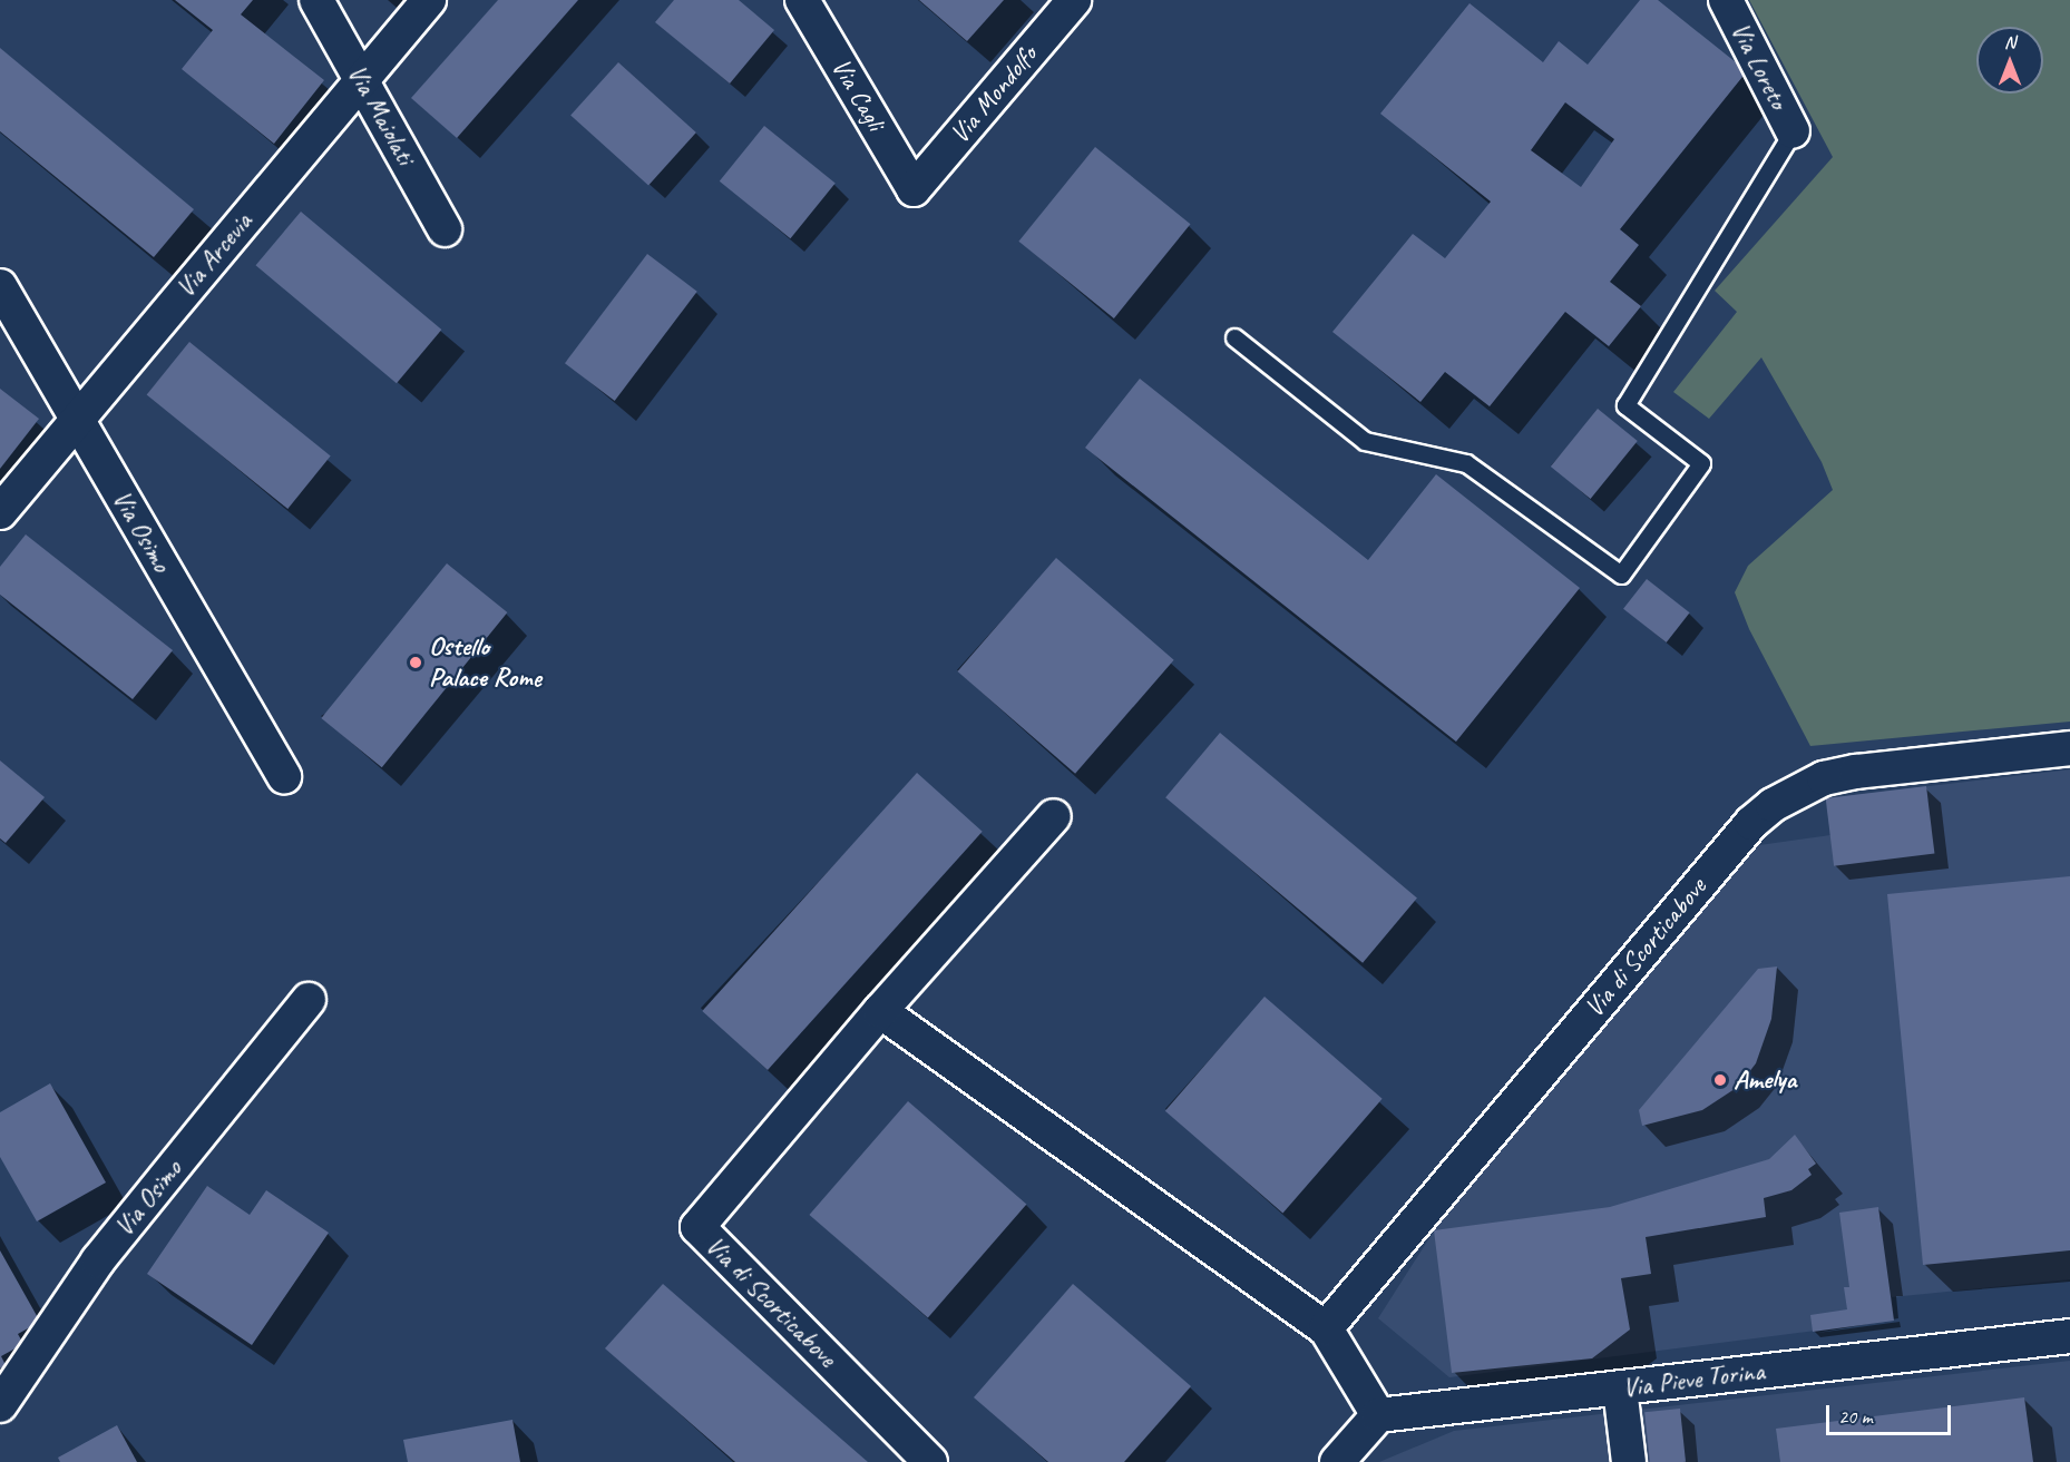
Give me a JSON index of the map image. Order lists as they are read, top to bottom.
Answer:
{
  "streets": {
    "street": [
      "Via Loreto",
      "Via Cagli",
      "Via Mondolfo",
      "Via Maiolati",
      "Via Arcevia",
      "Via Osimo",
      "Via di Scorticabove",
      "Via Pieve Torina"
    ]
  },
  "crossings": [
    ["Via Cagli", "Via Mondolfo"],
    ["Via Maiolati", "Via Arcevia"],
    ["Via Arcevia", "Via Osimo"]
  ],
  "places": ["Ostello Palace Rome", "Amelya"],
  "scale_bar": "20 m",
  "north": "top"
}
